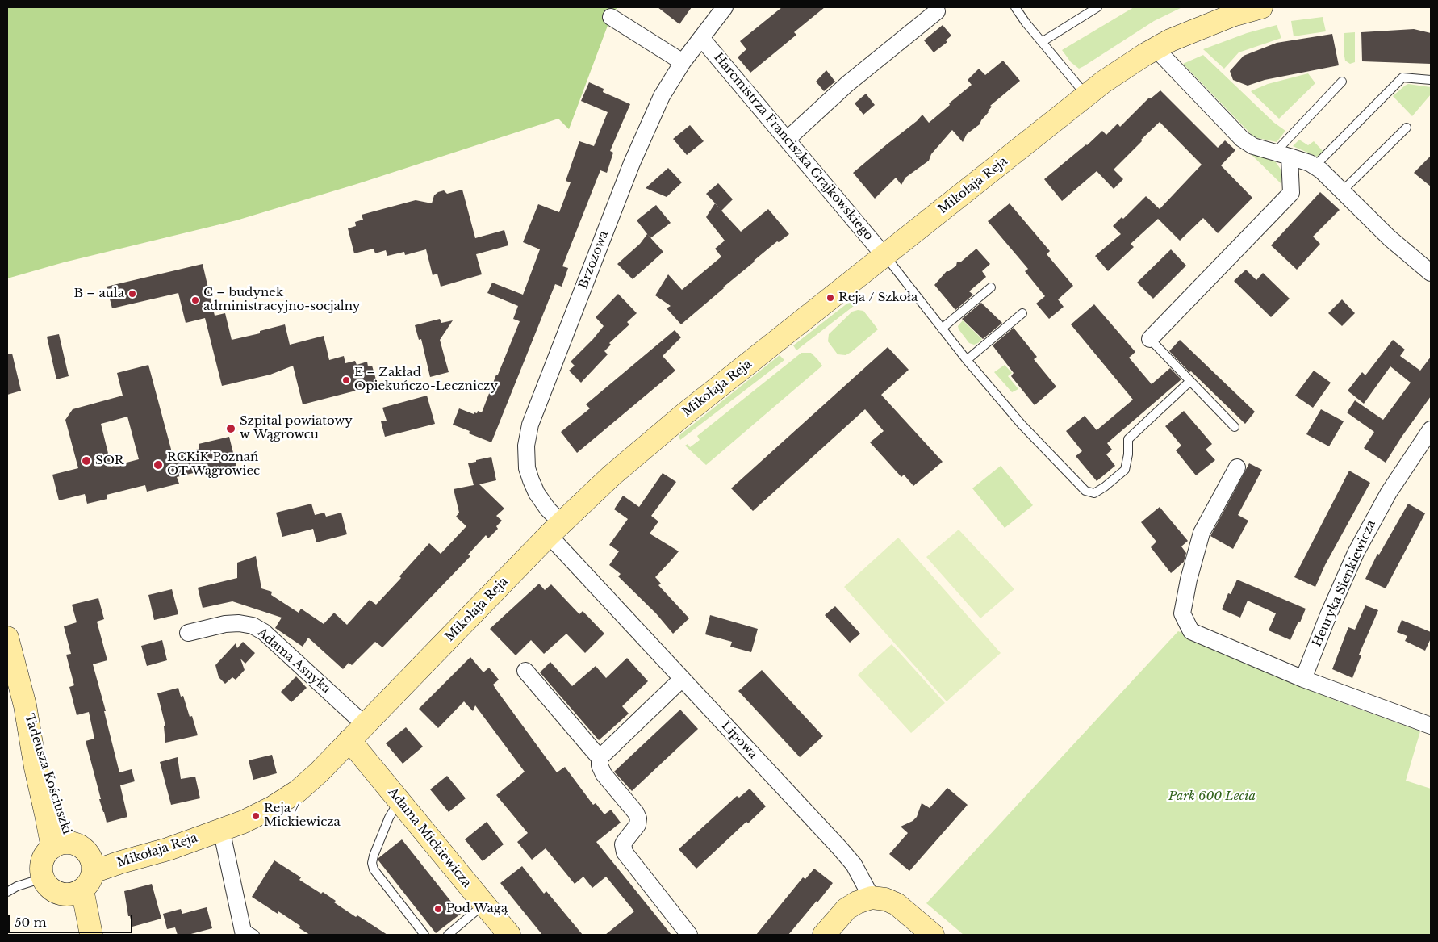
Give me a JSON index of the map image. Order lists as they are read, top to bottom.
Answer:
{
  "streets": {
    "street": [
      "Harcmistrza Franciszka Grajkowskiego",
      "Mikołaja Reja",
      "Brzozowa",
      "Henryka Sienkiewicza",
      "Adama Asnyka",
      "Lipowa",
      "Tadeusza Kościuszki",
      "Adama Mickiewicza"
    ]
  },
  "crossings": [
    ["Harcmistrza Franciszka Grajkowskiego", "Mikołaja Reja"],
    ["Harcmistrza Franciszka Grajkowskiego", "Brzozowa"],
    ["Mikołaja Reja", "Brzozowa"],
    ["Mikołaja Reja", "Adama Asnyka"],
    ["Mikołaja Reja", "Lipowa"],
    ["Mikołaja Reja", "Tadeusza Kościuszki"],
    ["Mikołaja Reja", "Adama Mickiewicza"],
    ["Brzozowa", "Lipowa"]
  ],
  "parks": ["Park 600 Lecia"],
  "places": [
    "B – aula",
    "Reja / Szkoła",
    "C – budynek administracyjno-socjalny",
    "E – Zakład Opiekuńczo-Leczniczy",
    "Szpital powiatowy w Wągrowcu",
    "SOR",
    "RCKiK Poznań OT Wągrowiec",
    "Reja / Mickiewicza",
    "Pod Wagą"
  ],
  "scale_bar": "50 m"
}
